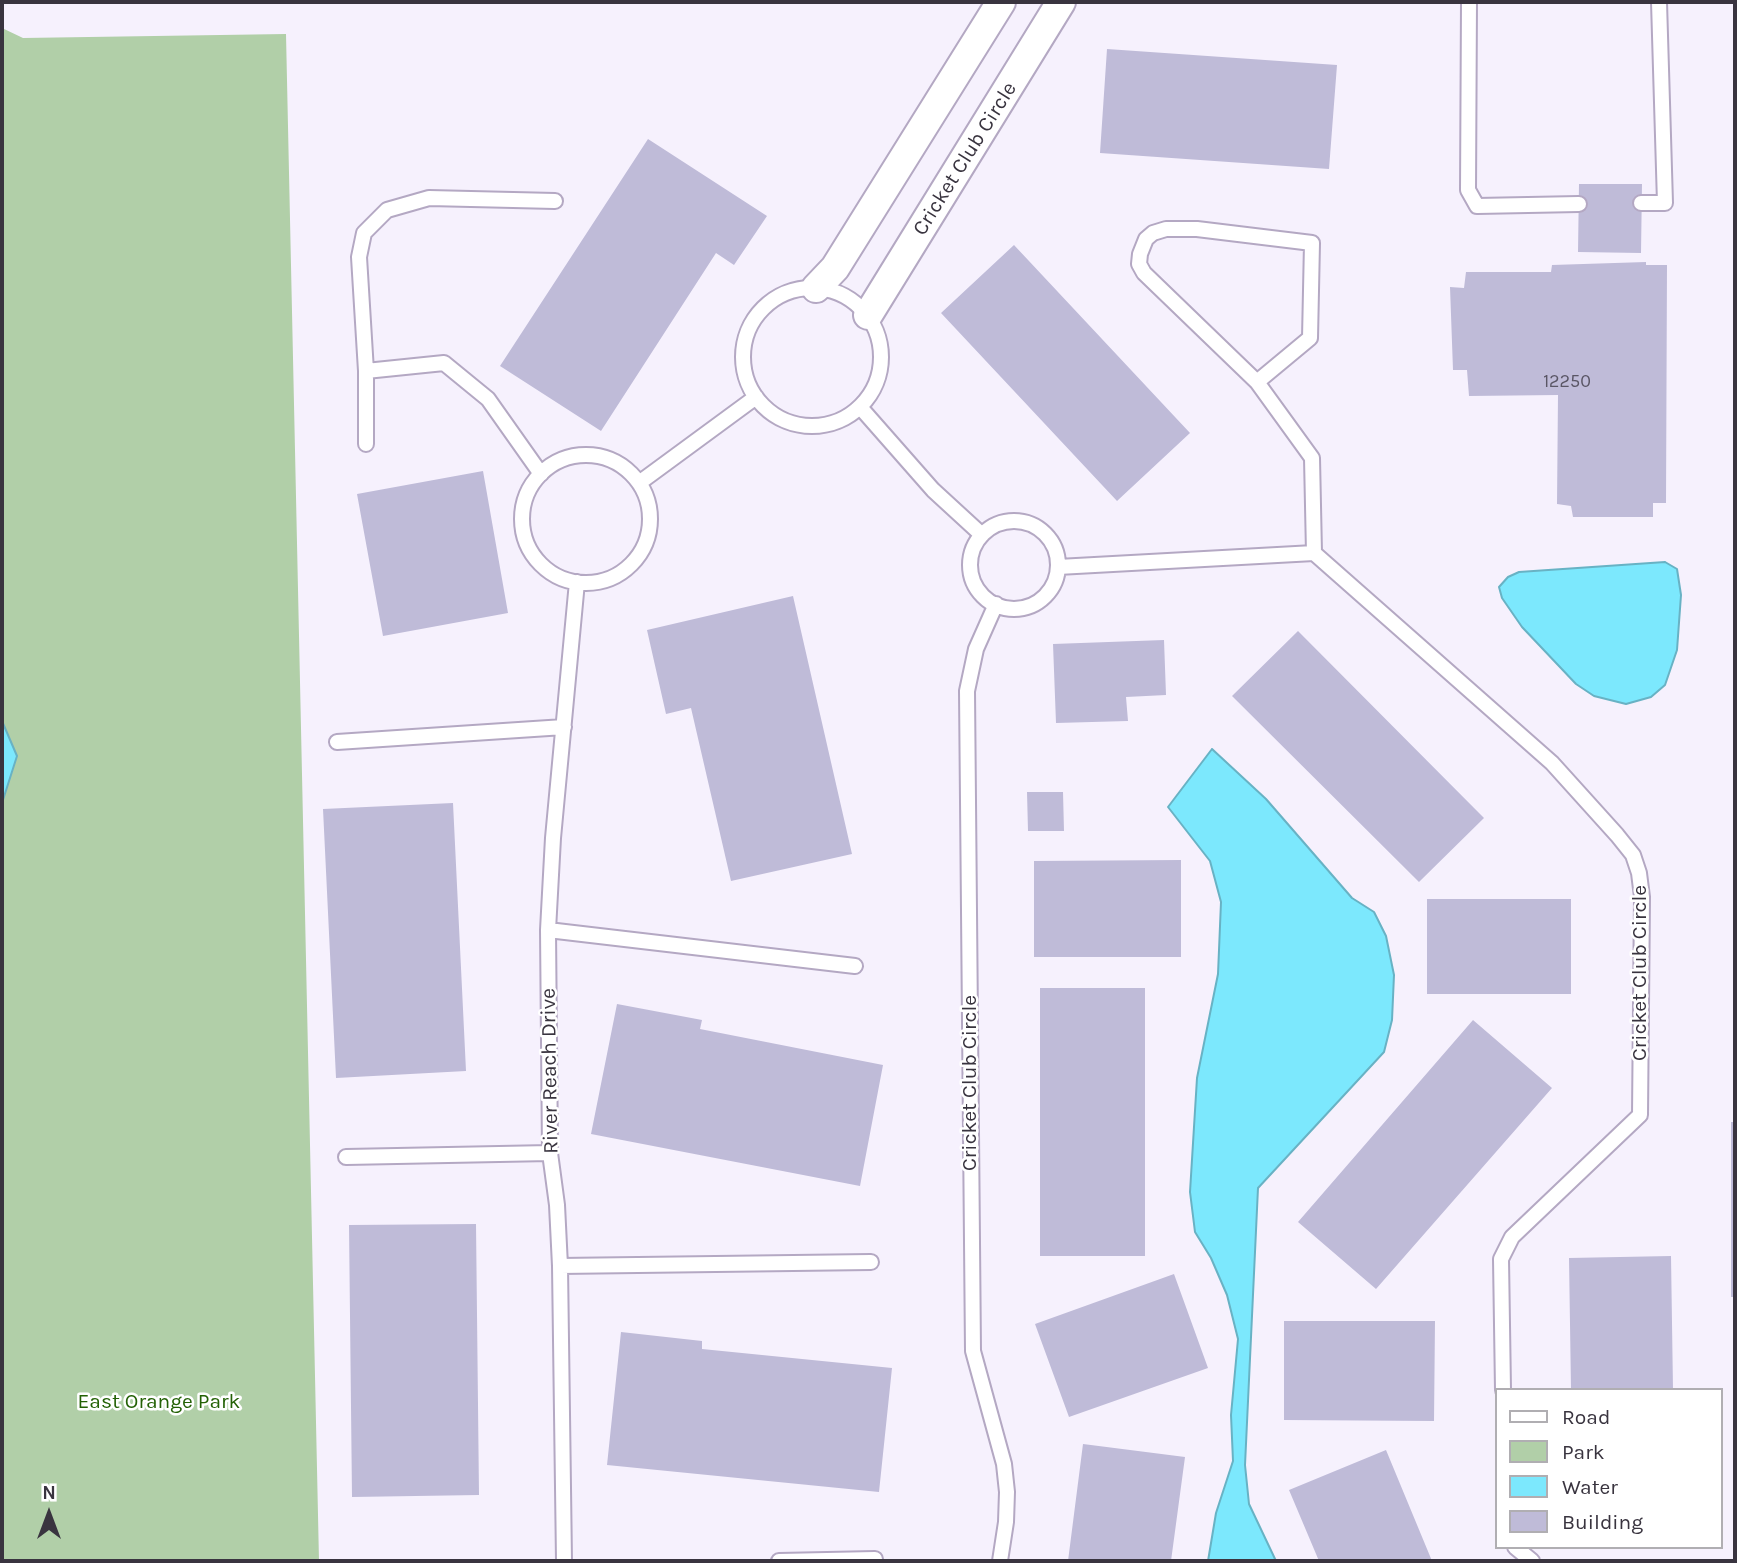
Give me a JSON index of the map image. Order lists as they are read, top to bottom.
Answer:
{
  "streets": {
    "street": ["Cricket Club Circle"],
    "lane": ["River Reach Drive"]
  },
  "parks": ["East Orange Park"],
  "house_numbers": ["12250"],
  "legend": [
    "Road",
    "Park",
    "Water",
    "Building"
  ],
  "north": "top"
}
